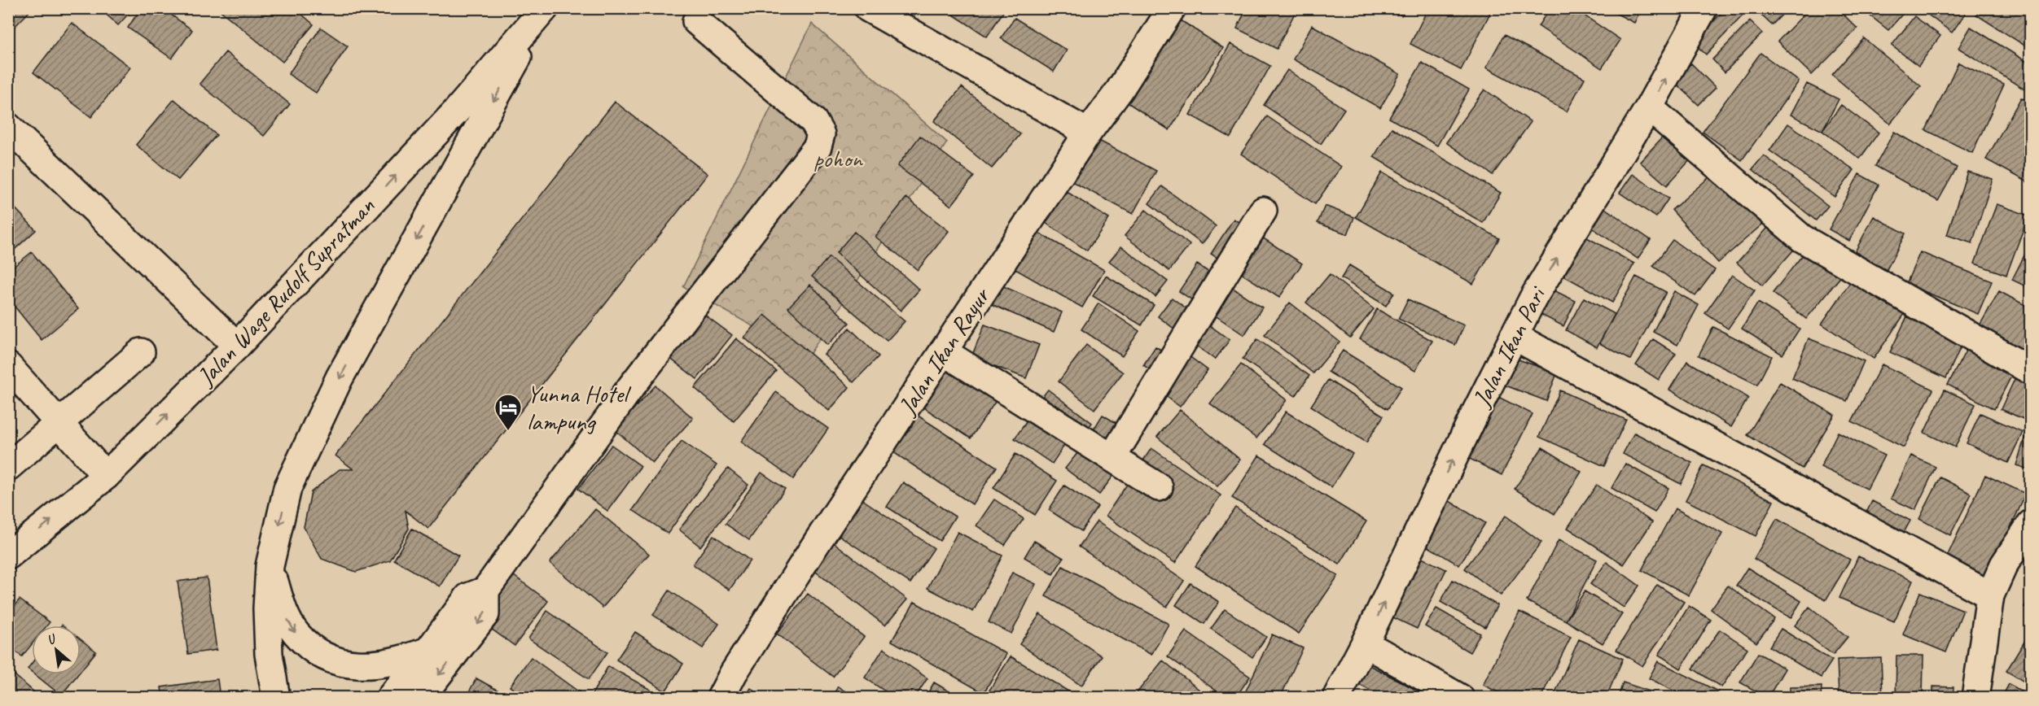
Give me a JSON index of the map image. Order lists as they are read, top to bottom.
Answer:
{
  "streets": {
    "street": ["Jalan Wage Rudolf Supratman", "Jalan Ikan Pari", "Jalan Ikan Rayur"]
  },
  "one_way": ["Jalan Ikan Pari"],
  "parks": ["pohon"],
  "places": {
    "hotel": ["Yunna Hotel lampung"]
  },
  "north": "top left"
}
